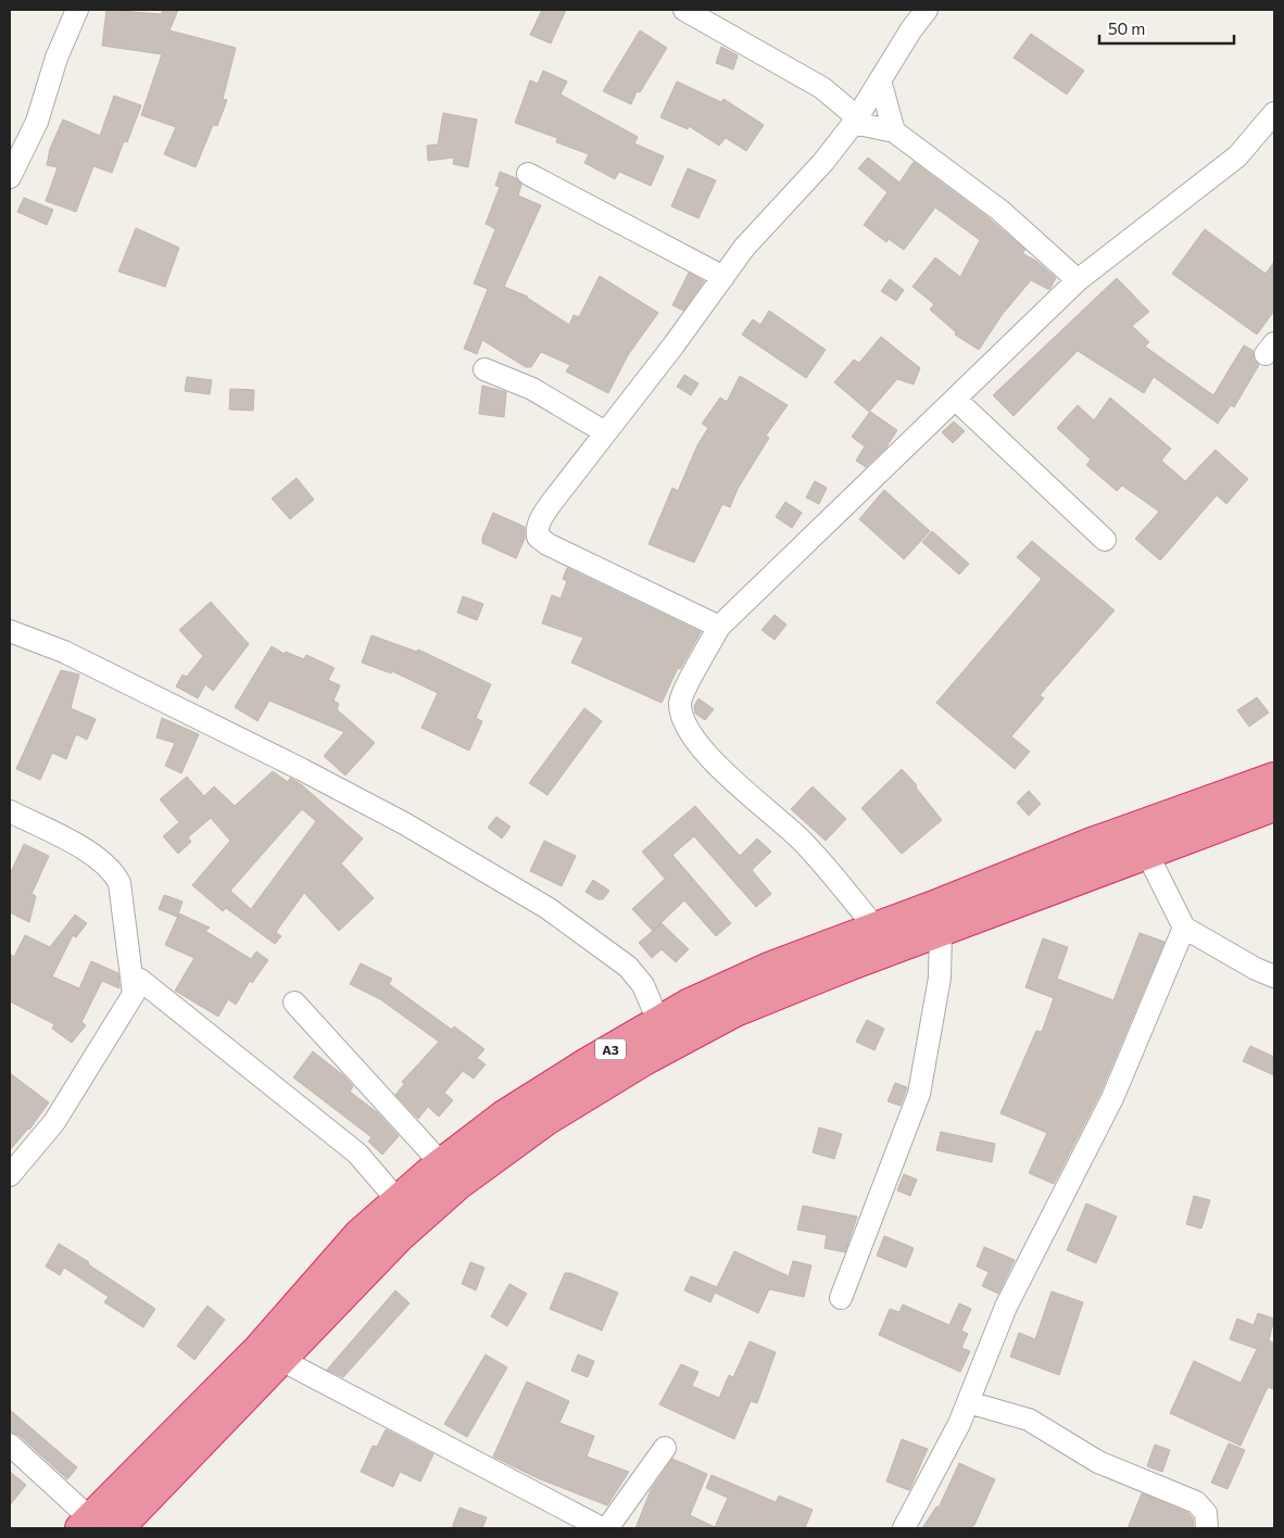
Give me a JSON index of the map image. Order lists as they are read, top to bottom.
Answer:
{
  "streets": {
    "highway": ["A3"]
  },
  "scale_bar": "50 m"
}
